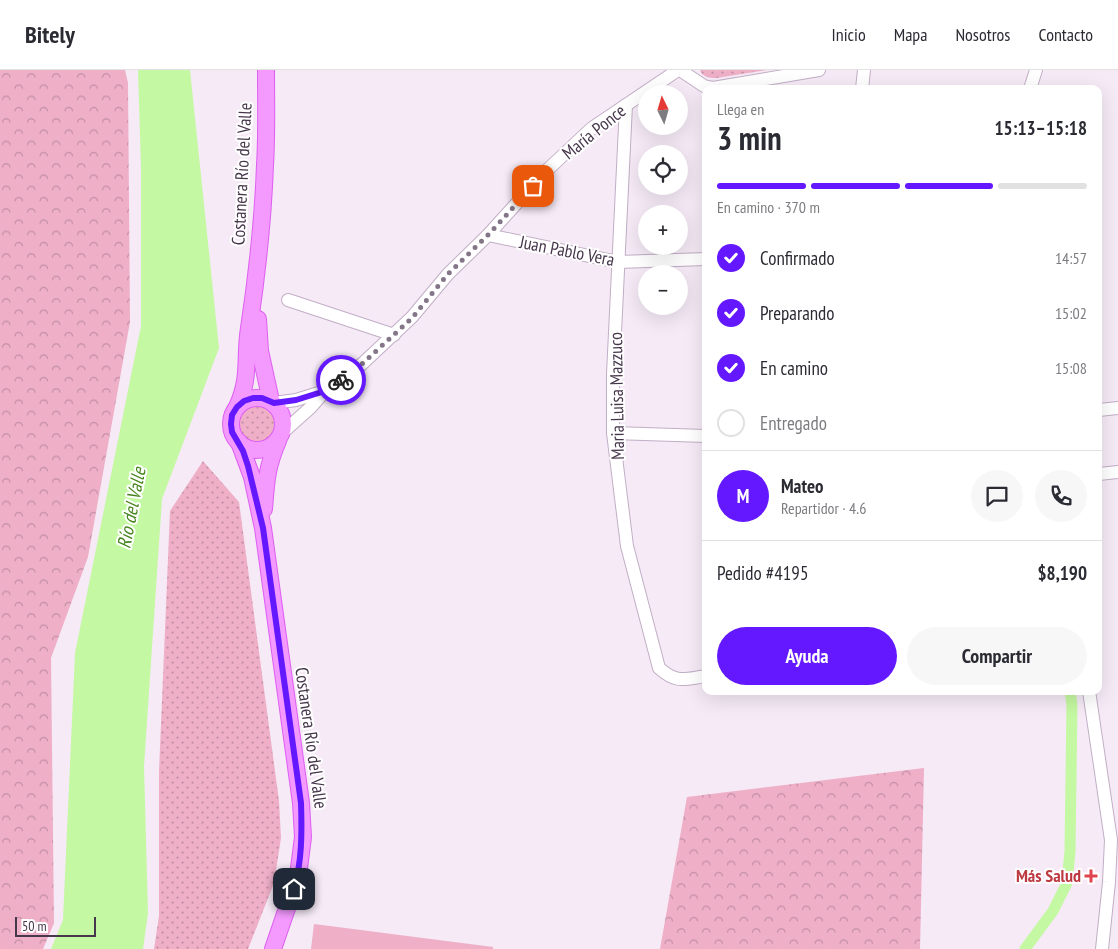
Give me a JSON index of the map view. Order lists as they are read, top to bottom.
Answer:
{
  "streets": {
    "main road": ["Costanera Río del Valle"],
    "street": ["María Ponce", "Juan Pablo Vera", "Maria Luisa Mazzuco"]
  },
  "crossings": [
    ["María Ponce", "Costanera Río del Valle"],
    ["María Ponce", "Juan Pablo Vera"],
    ["María Ponce", "Maria Luisa Mazzuco"],
    ["Juan Pablo Vera", "Maria Luisa Mazzuco"]
  ],
  "water": ["Río del Valle"],
  "places": {
    "health": ["Más Salud"]
  },
  "scale_bar": "50 m",
  "north": "top",
  "page": {
    "header": "Bitely",
    "nav": [
      "Inicio",
      "Mapa",
      "Nosotros",
      "Contacto"
    ],
    "map_buttons": ["+", "−"],
    "heading": ["3 min", "Llega en", "15:13–15:18"],
    "panel": [
      "Mateo",
      "Repartidor · 4.6",
      "Pedido #4195",
      "$8,190"
    ],
    "bar": "En camino · 370 m",
    "list": [
      ["Confirmado", "14:57"],
      ["Preparando", "15:02"],
      ["En camino", "15:08"],
      "Entregado"
    ],
    "round": "M",
    "buttons": ["Ayuda", "Compartir"],
    "scale": "50 m"
  }
}
